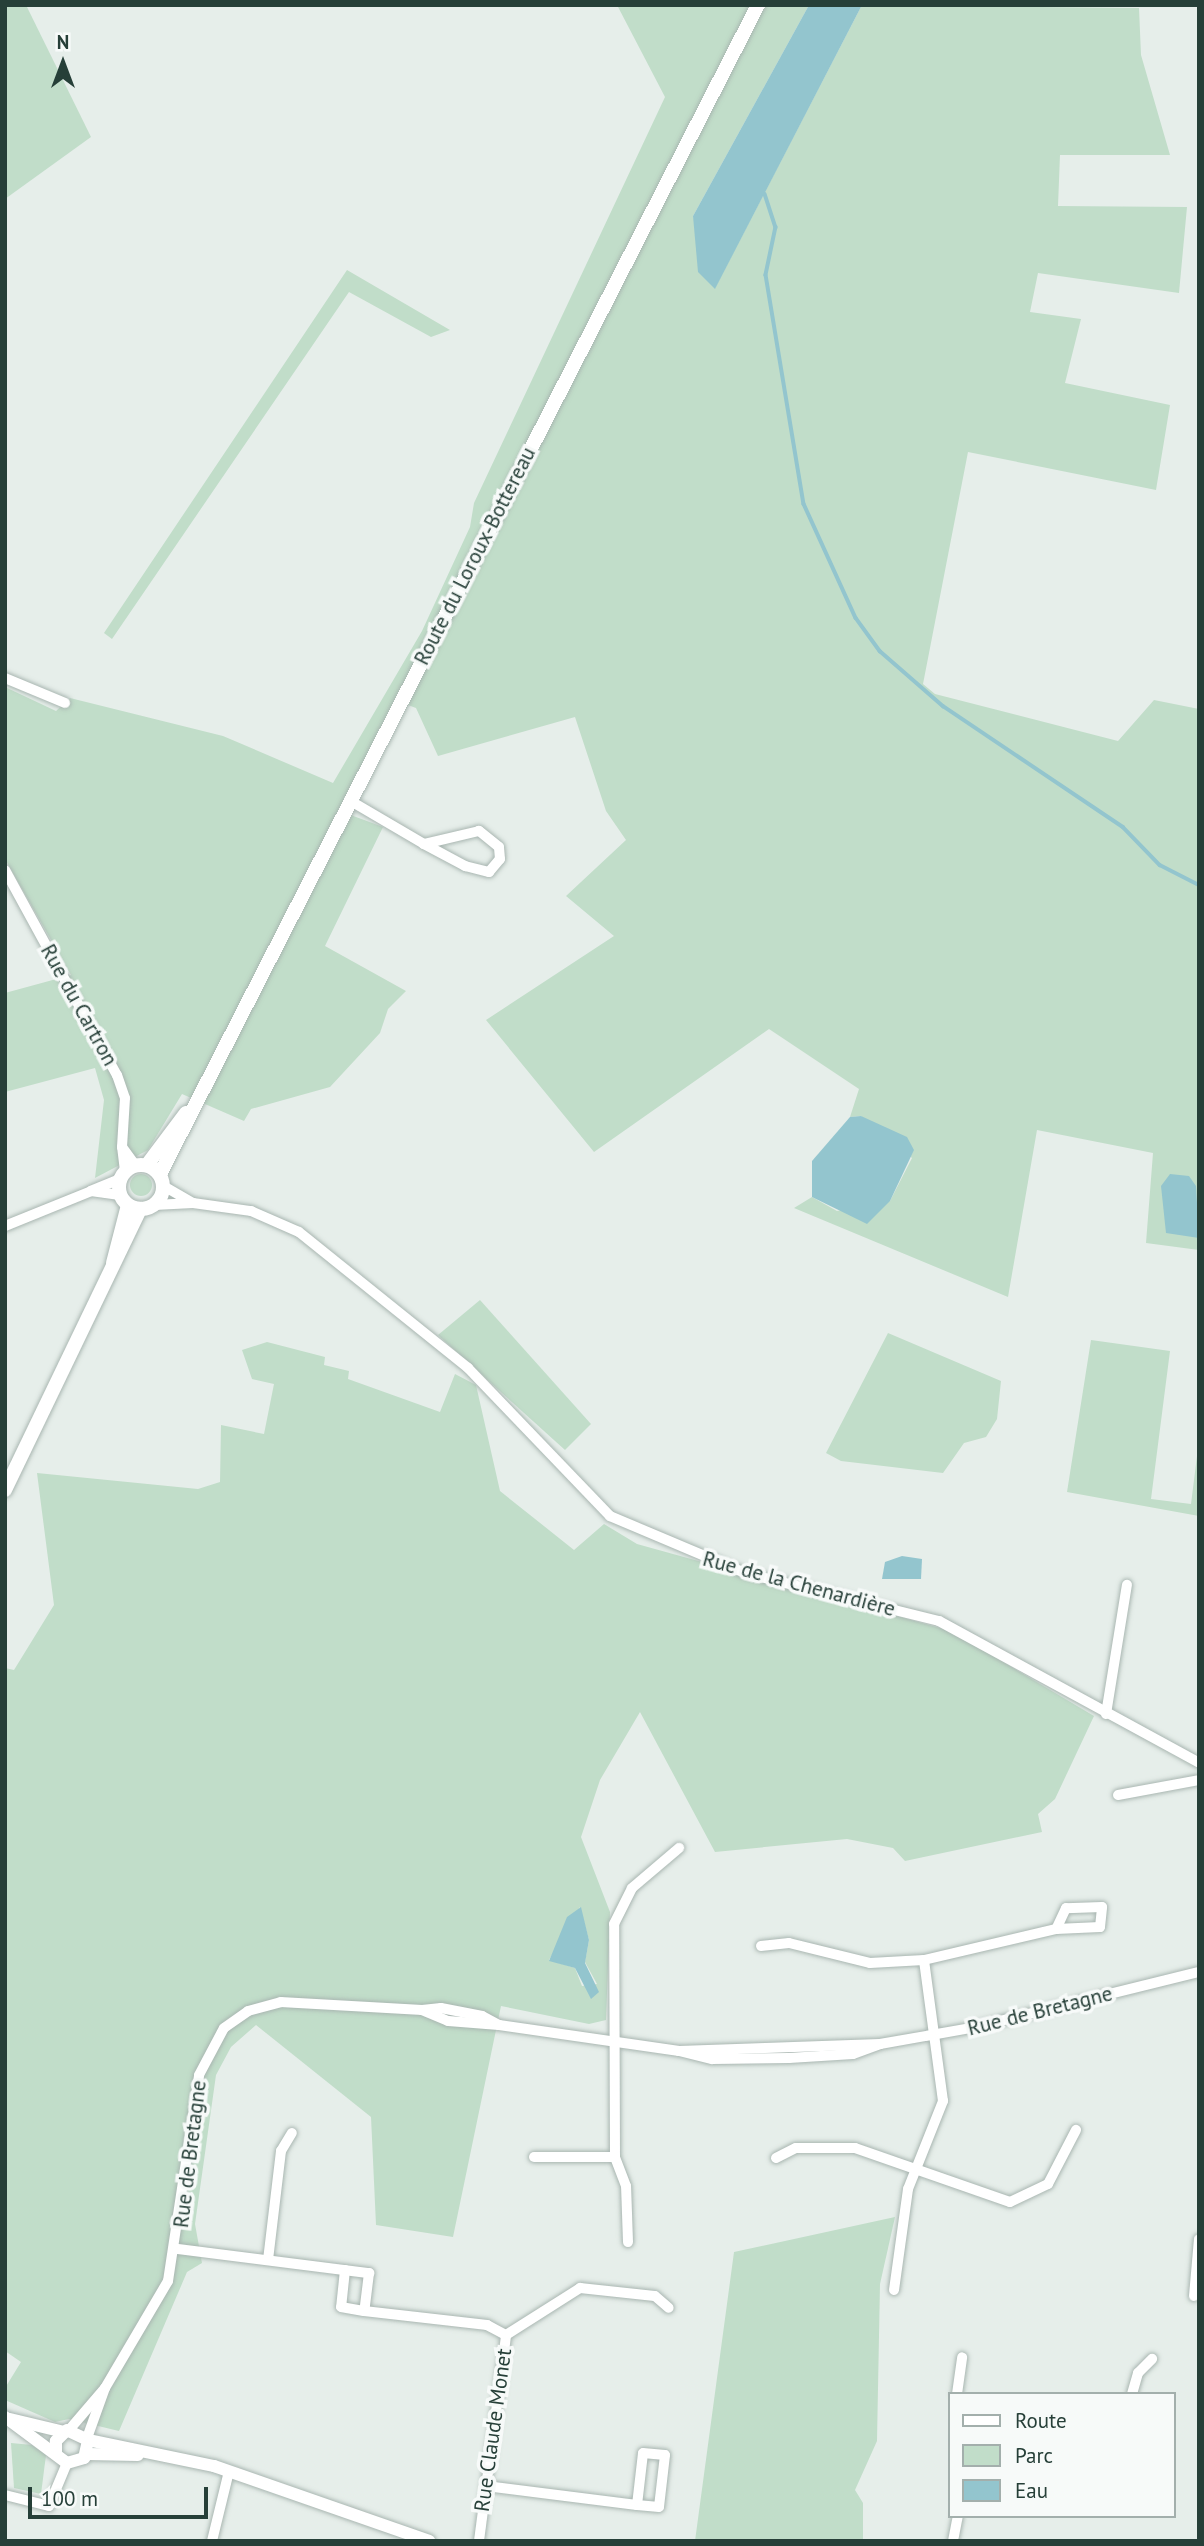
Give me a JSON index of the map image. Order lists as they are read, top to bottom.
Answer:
{
  "streets": {
    "main road": ["Route du Loroux-Bottereau"],
    "street": [
      "Rue du Cartron",
      "Rue de la Chenardière",
      "Rue de Bretagne",
      "Rue Claude Monet"
    ]
  },
  "crossings": [
    ["Route du Loroux-Bottereau", "Rue du Cartron"],
    ["Route du Loroux-Bottereau", "Rue de la Chenardière"]
  ],
  "legend": ["Route", "Parc", "Eau"],
  "scale_bar": "100 m",
  "north": "top"
}
